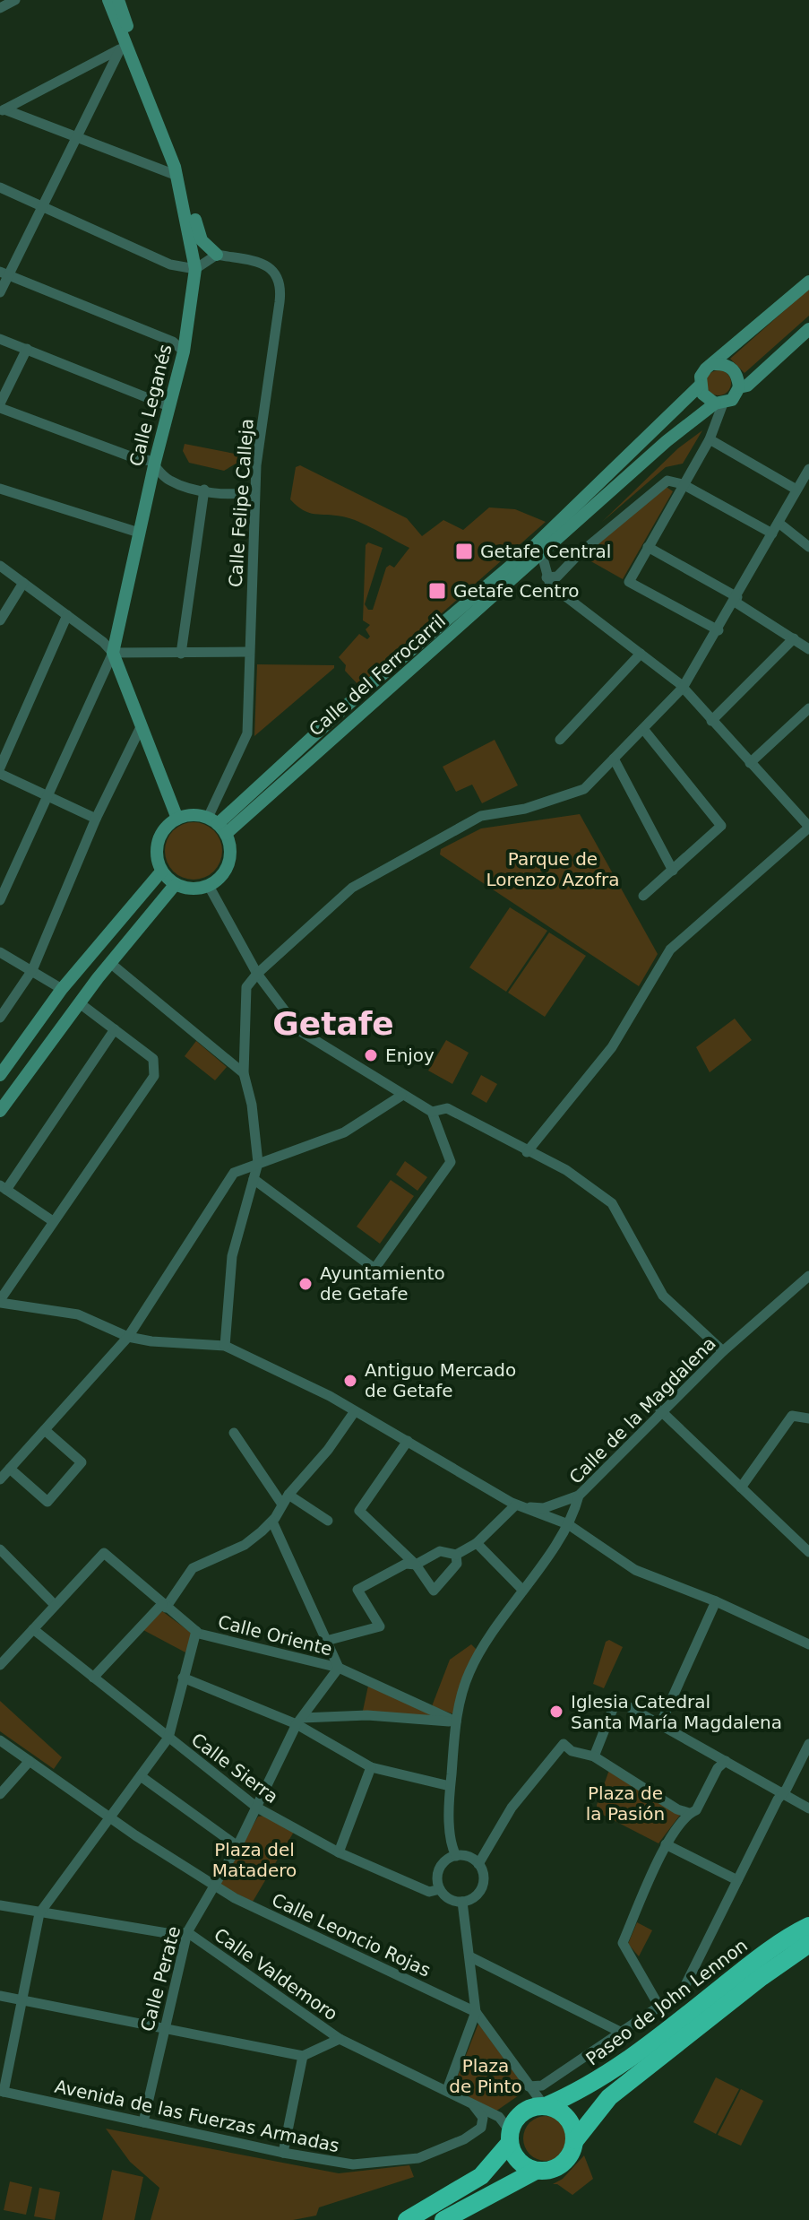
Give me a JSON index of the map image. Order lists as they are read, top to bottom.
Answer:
{
  "streets": {
    "highway": ["Paseo de John Lennon"],
    "street": [
      "Calle Leganés",
      "Calle Felipe Calleja",
      "Calle del Ferrocarril",
      "Calle de la Magdalena",
      "Calle Oriente",
      "Calle Sierra",
      "Calle Leoncio Rojas",
      "Calle Valdemoro",
      "Calle Perate",
      "Avenida de las Fuerzas Armadas"
    ]
  },
  "crossings": [
    ["Calle Felipe Calleja", "Calle del Ferrocarril"],
    ["Calle de la Magdalena", "Calle Oriente"],
    ["Calle de la Magdalena", "Calle Sierra"],
    ["Calle Oriente", "Calle Perate"],
    ["Calle Sierra", "Calle Perate"],
    ["Calle Leoncio Rojas", "Calle Perate"],
    ["Calle Valdemoro", "Calle Perate"],
    ["Calle Valdemoro", "Paseo de John Lennon"],
    ["Calle Valdemoro", "Avenida de las Fuerzas Armadas"],
    ["Calle Perate", "Avenida de las Fuerzas Armadas"]
  ],
  "districts": ["Getafe"],
  "parks": [
    "Parque de Lorenzo Azofra",
    "Plaza de la Pasión",
    "Plaza del Matadero",
    "Plaza de Pinto"
  ],
  "places": {
    "transit": ["Getafe Central", "Getafe Centro"],
    "other": [
      "Enjoy",
      "Ayuntamiento de Getafe",
      "Antiguo Mercado de Getafe",
      "Iglesia Catedral Santa María Magdalena"
    ]
  }
}
